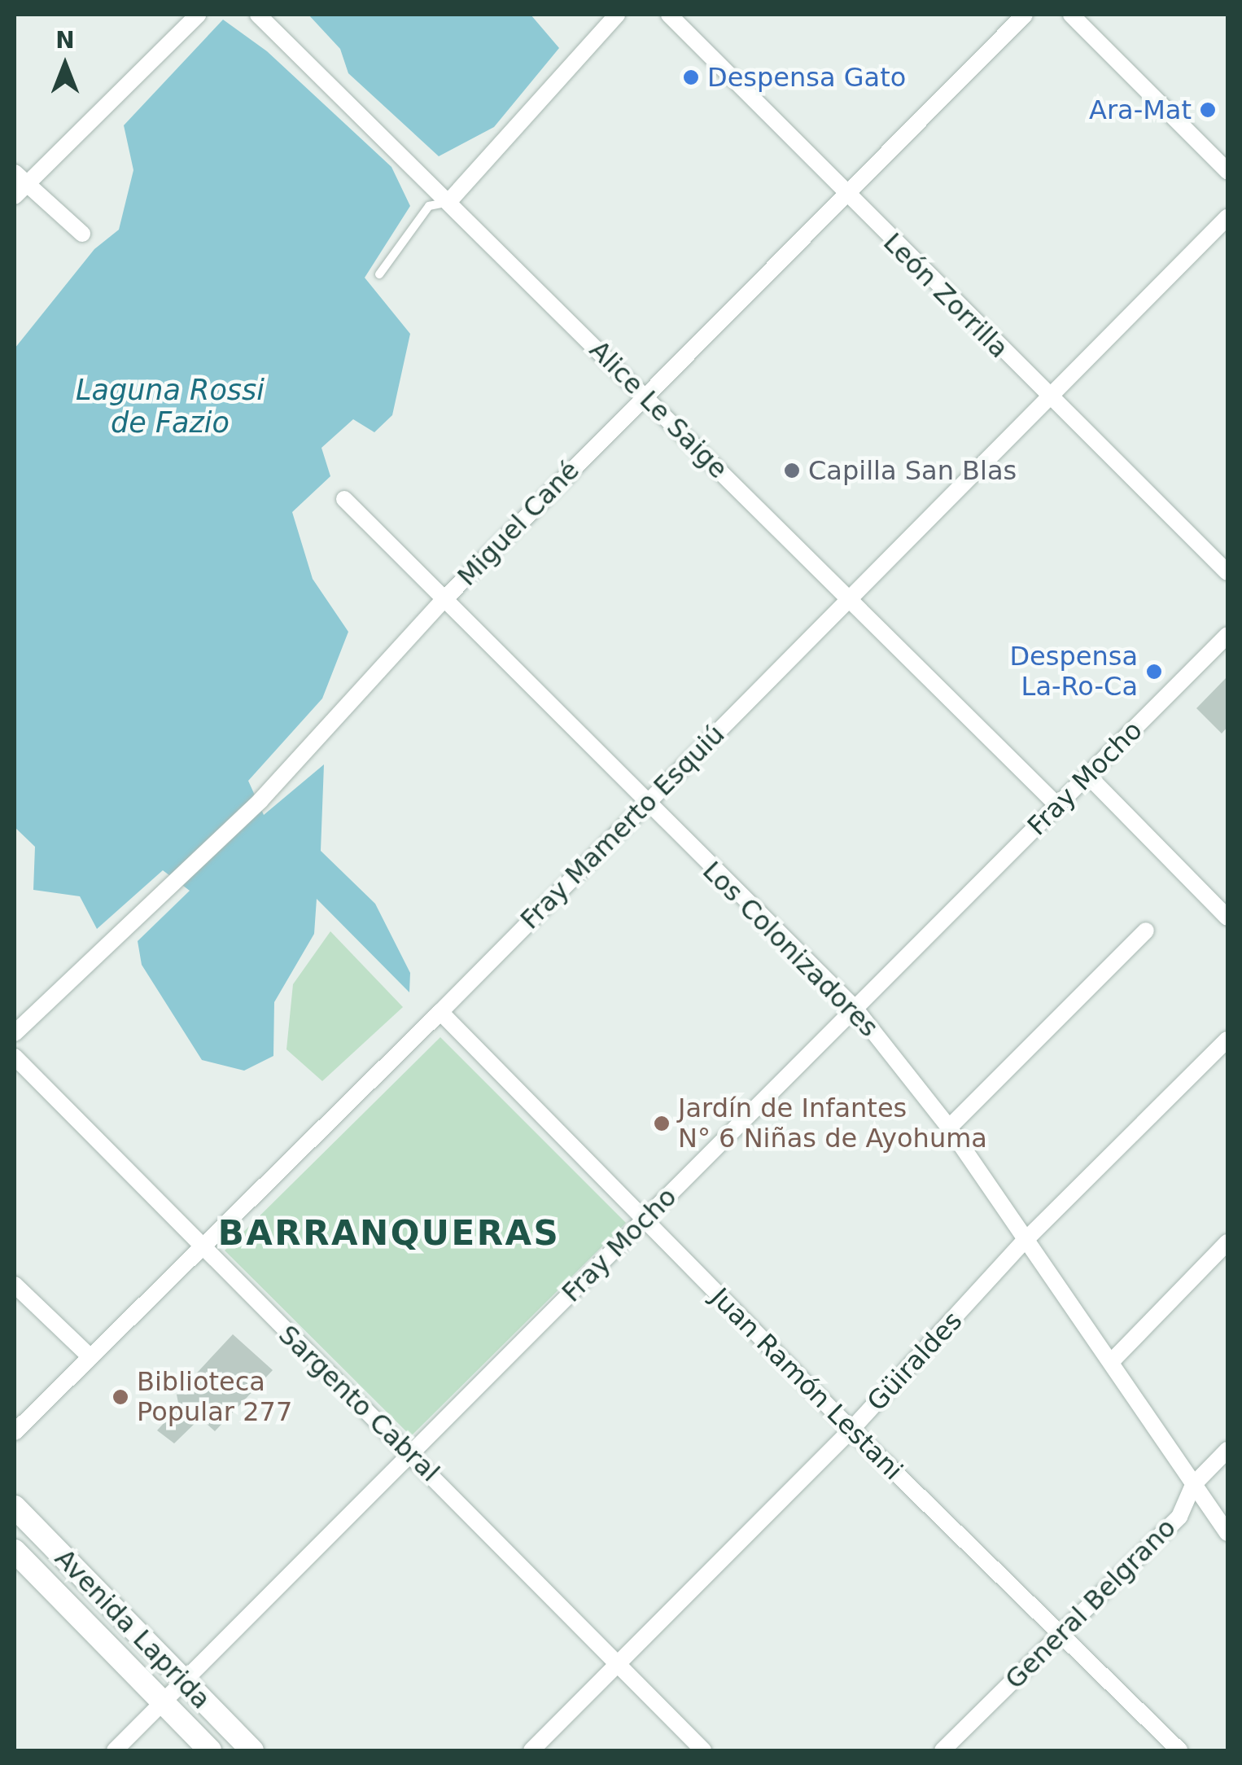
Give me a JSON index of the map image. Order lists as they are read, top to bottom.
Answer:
{
  "streets": {
    "main road": ["Avenida Laprida"],
    "street": [
      "León Zorrilla",
      "Alice Le Saige",
      "Miguel Cané",
      "Fray Mocho",
      "Fray Mamerto Esquiú",
      "Los Colonizadores",
      "Güiraldes",
      "Juan Ramón Lestani",
      "Sargento Cabral",
      "General Belgrano"
    ]
  },
  "crossings": [
    ["León Zorrilla", "Miguel Cané"],
    ["León Zorrilla", "Fray Mamerto Esquiú"],
    ["Alice Le Saige", "Miguel Cané"],
    ["Alice Le Saige", "Fray Mocho"],
    ["Alice Le Saige", "Fray Mamerto Esquiú"],
    ["Miguel Cané", "Los Colonizadores"],
    ["Fray Mocho", "Los Colonizadores"],
    ["Fray Mocho", "Juan Ramón Lestani"],
    ["Fray Mocho", "Sargento Cabral"],
    ["Fray Mocho", "Avenida Laprida"],
    ["Fray Mamerto Esquiú", "Los Colonizadores"],
    ["Fray Mamerto Esquiú", "Juan Ramón Lestani"],
    ["Fray Mamerto Esquiú", "Sargento Cabral"],
    ["Los Colonizadores", "Güiraldes"],
    ["Los Colonizadores", "General Belgrano"],
    ["Güiraldes", "Juan Ramón Lestani"],
    ["Güiraldes", "Sargento Cabral"],
    ["Juan Ramón Lestani", "General Belgrano"]
  ],
  "districts": ["BARRANQUERAS"],
  "water": ["Laguna Rossi de Fazio"],
  "places": [
    "Despensa Gato",
    "Ara-Mat",
    "Capilla San Blas",
    "Despensa La-Ro-Ca",
    "Jardín de Infantes N° 6 Niñas de Ayohuma",
    "Biblioteca Popular 277"
  ],
  "north": "top"
}
